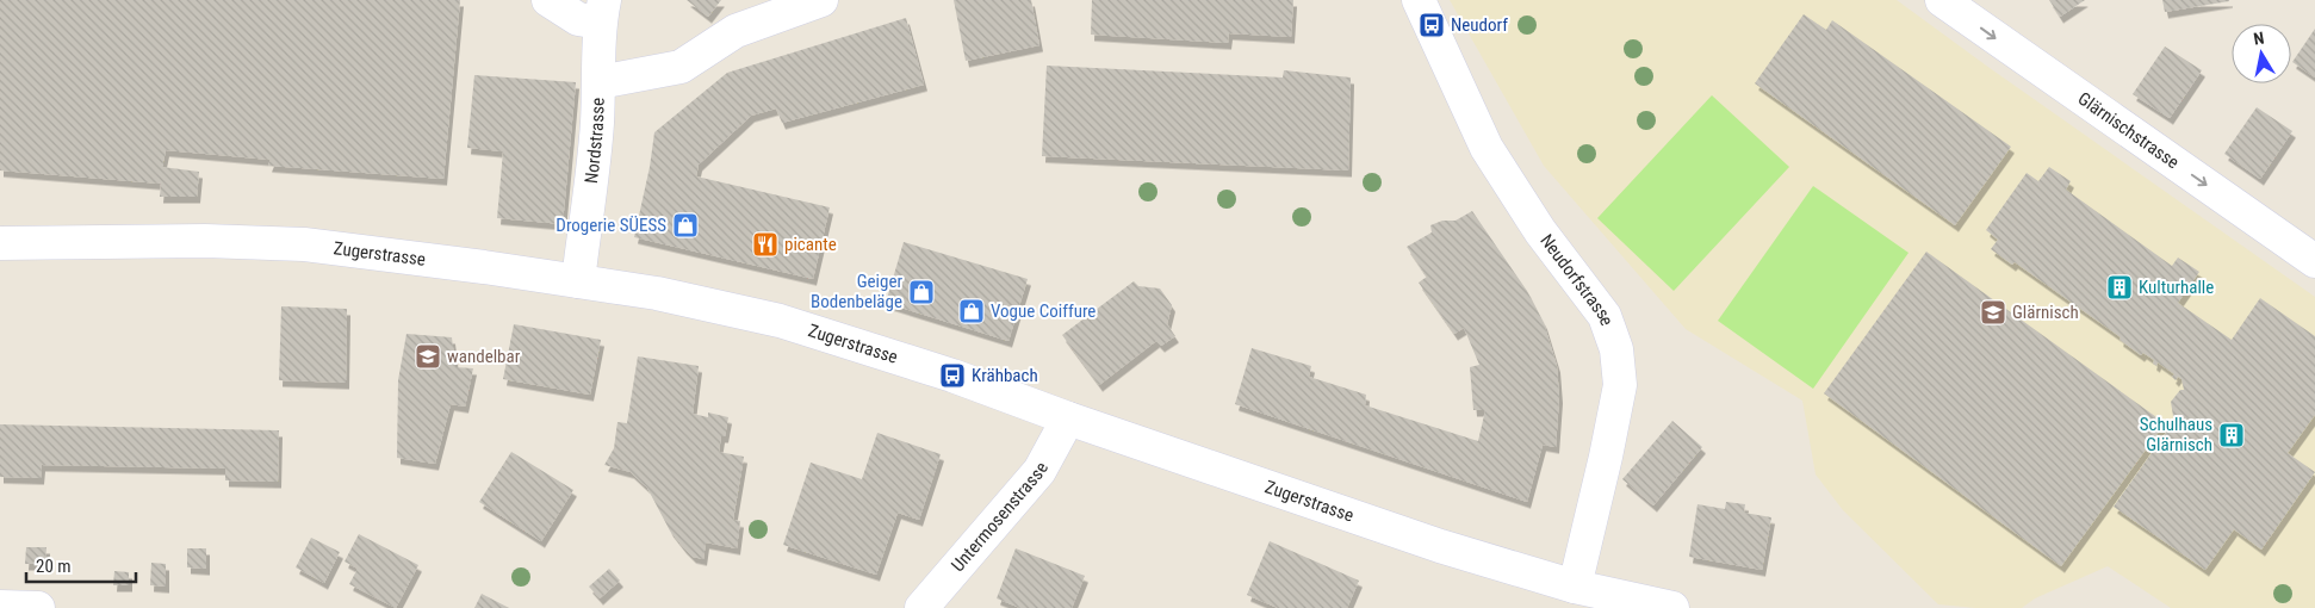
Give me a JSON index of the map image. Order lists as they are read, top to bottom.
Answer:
{
  "streets": {
    "street": [
      "Glärnischstrasse",
      "Nordstrasse",
      "Zugerstrasse",
      "Neudorfstrasse",
      "Untermosenstrasse"
    ]
  },
  "crossings": [
    ["Nordstrasse", "Zugerstrasse"],
    ["Zugerstrasse", "Neudorfstrasse"],
    ["Zugerstrasse", "Untermosenstrasse"]
  ],
  "one_way": ["Glärnischstrasse"],
  "places": {
    "bus stop": ["Neudorf", "Krähbach"],
    "shop": ["Drogerie SÜESS", "Geiger Bodenbeläge", "Vogue Coiffure"],
    "restaurant": ["picante"],
    "building": ["Kulturhalle", "Schulhaus Glärnisch"],
    "school or university": ["Glärnisch", "wandelbar"]
  },
  "scale_bar": "20 m",
  "north": "top"
}
